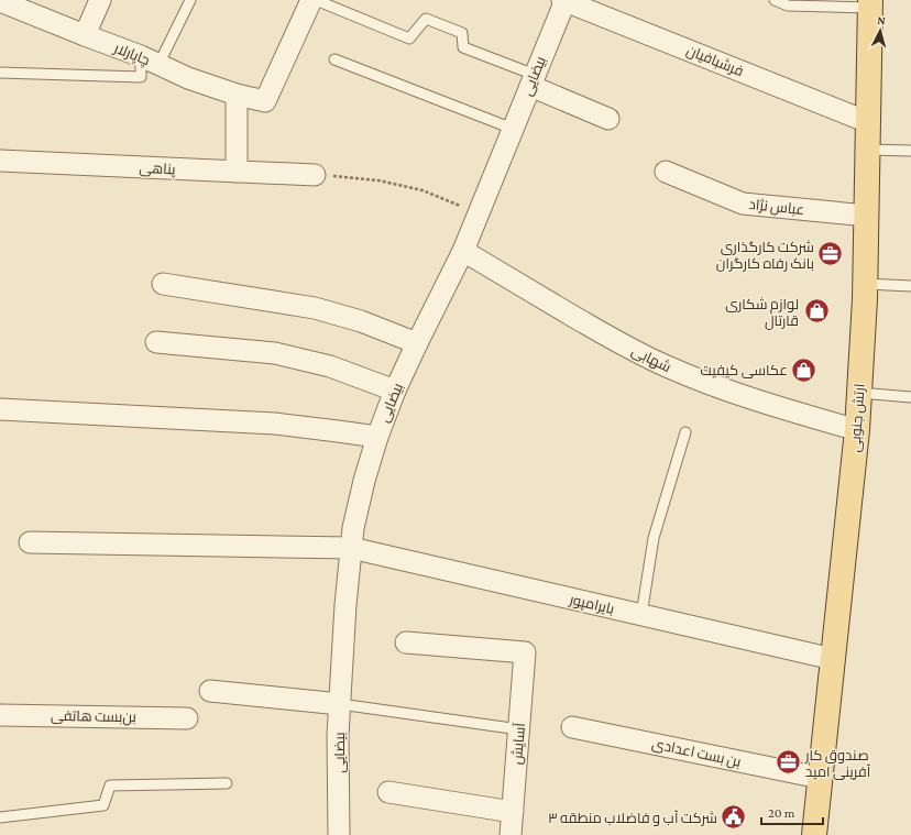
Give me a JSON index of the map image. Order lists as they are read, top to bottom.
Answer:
{
  "streets": {
    "main road": ["ارتش جنوبی"],
    "street": [
      "چاپارلار",
      "فرشبافیان",
      "بیضایی",
      "پناهی",
      "عباس نژاد",
      "شهابی",
      "بایرامپور",
      "بن‌بست هاتفی",
      "آسایش",
      "بن بست اعدادی"
    ]
  },
  "crossings": [
    ["فرشبافیان", "بیضایی"],
    ["فرشبافیان", "ارتش جنوبی"],
    ["بیضایی", "شهابی"],
    ["بیضایی", "بایرامپور"],
    ["عباس نژاد", "ارتش جنوبی"],
    ["شهابی", "ارتش جنوبی"],
    ["ارتش جنوبی", "بایرامپور"],
    ["ارتش جنوبی", "بن بست اعدادی"]
  ],
  "places": {
    "office": ["شرکت کارگذاری بانک رفاه کارگران", "صندوق کار آفرینی امید"],
    "shop": ["لوازم شکاری قارتال", "عکاسی کیفیت"],
    "public building": ["شرکت آب و فاضلاب منطقه ۳"]
  },
  "scale_bar": "20 m",
  "north": "top"
}
